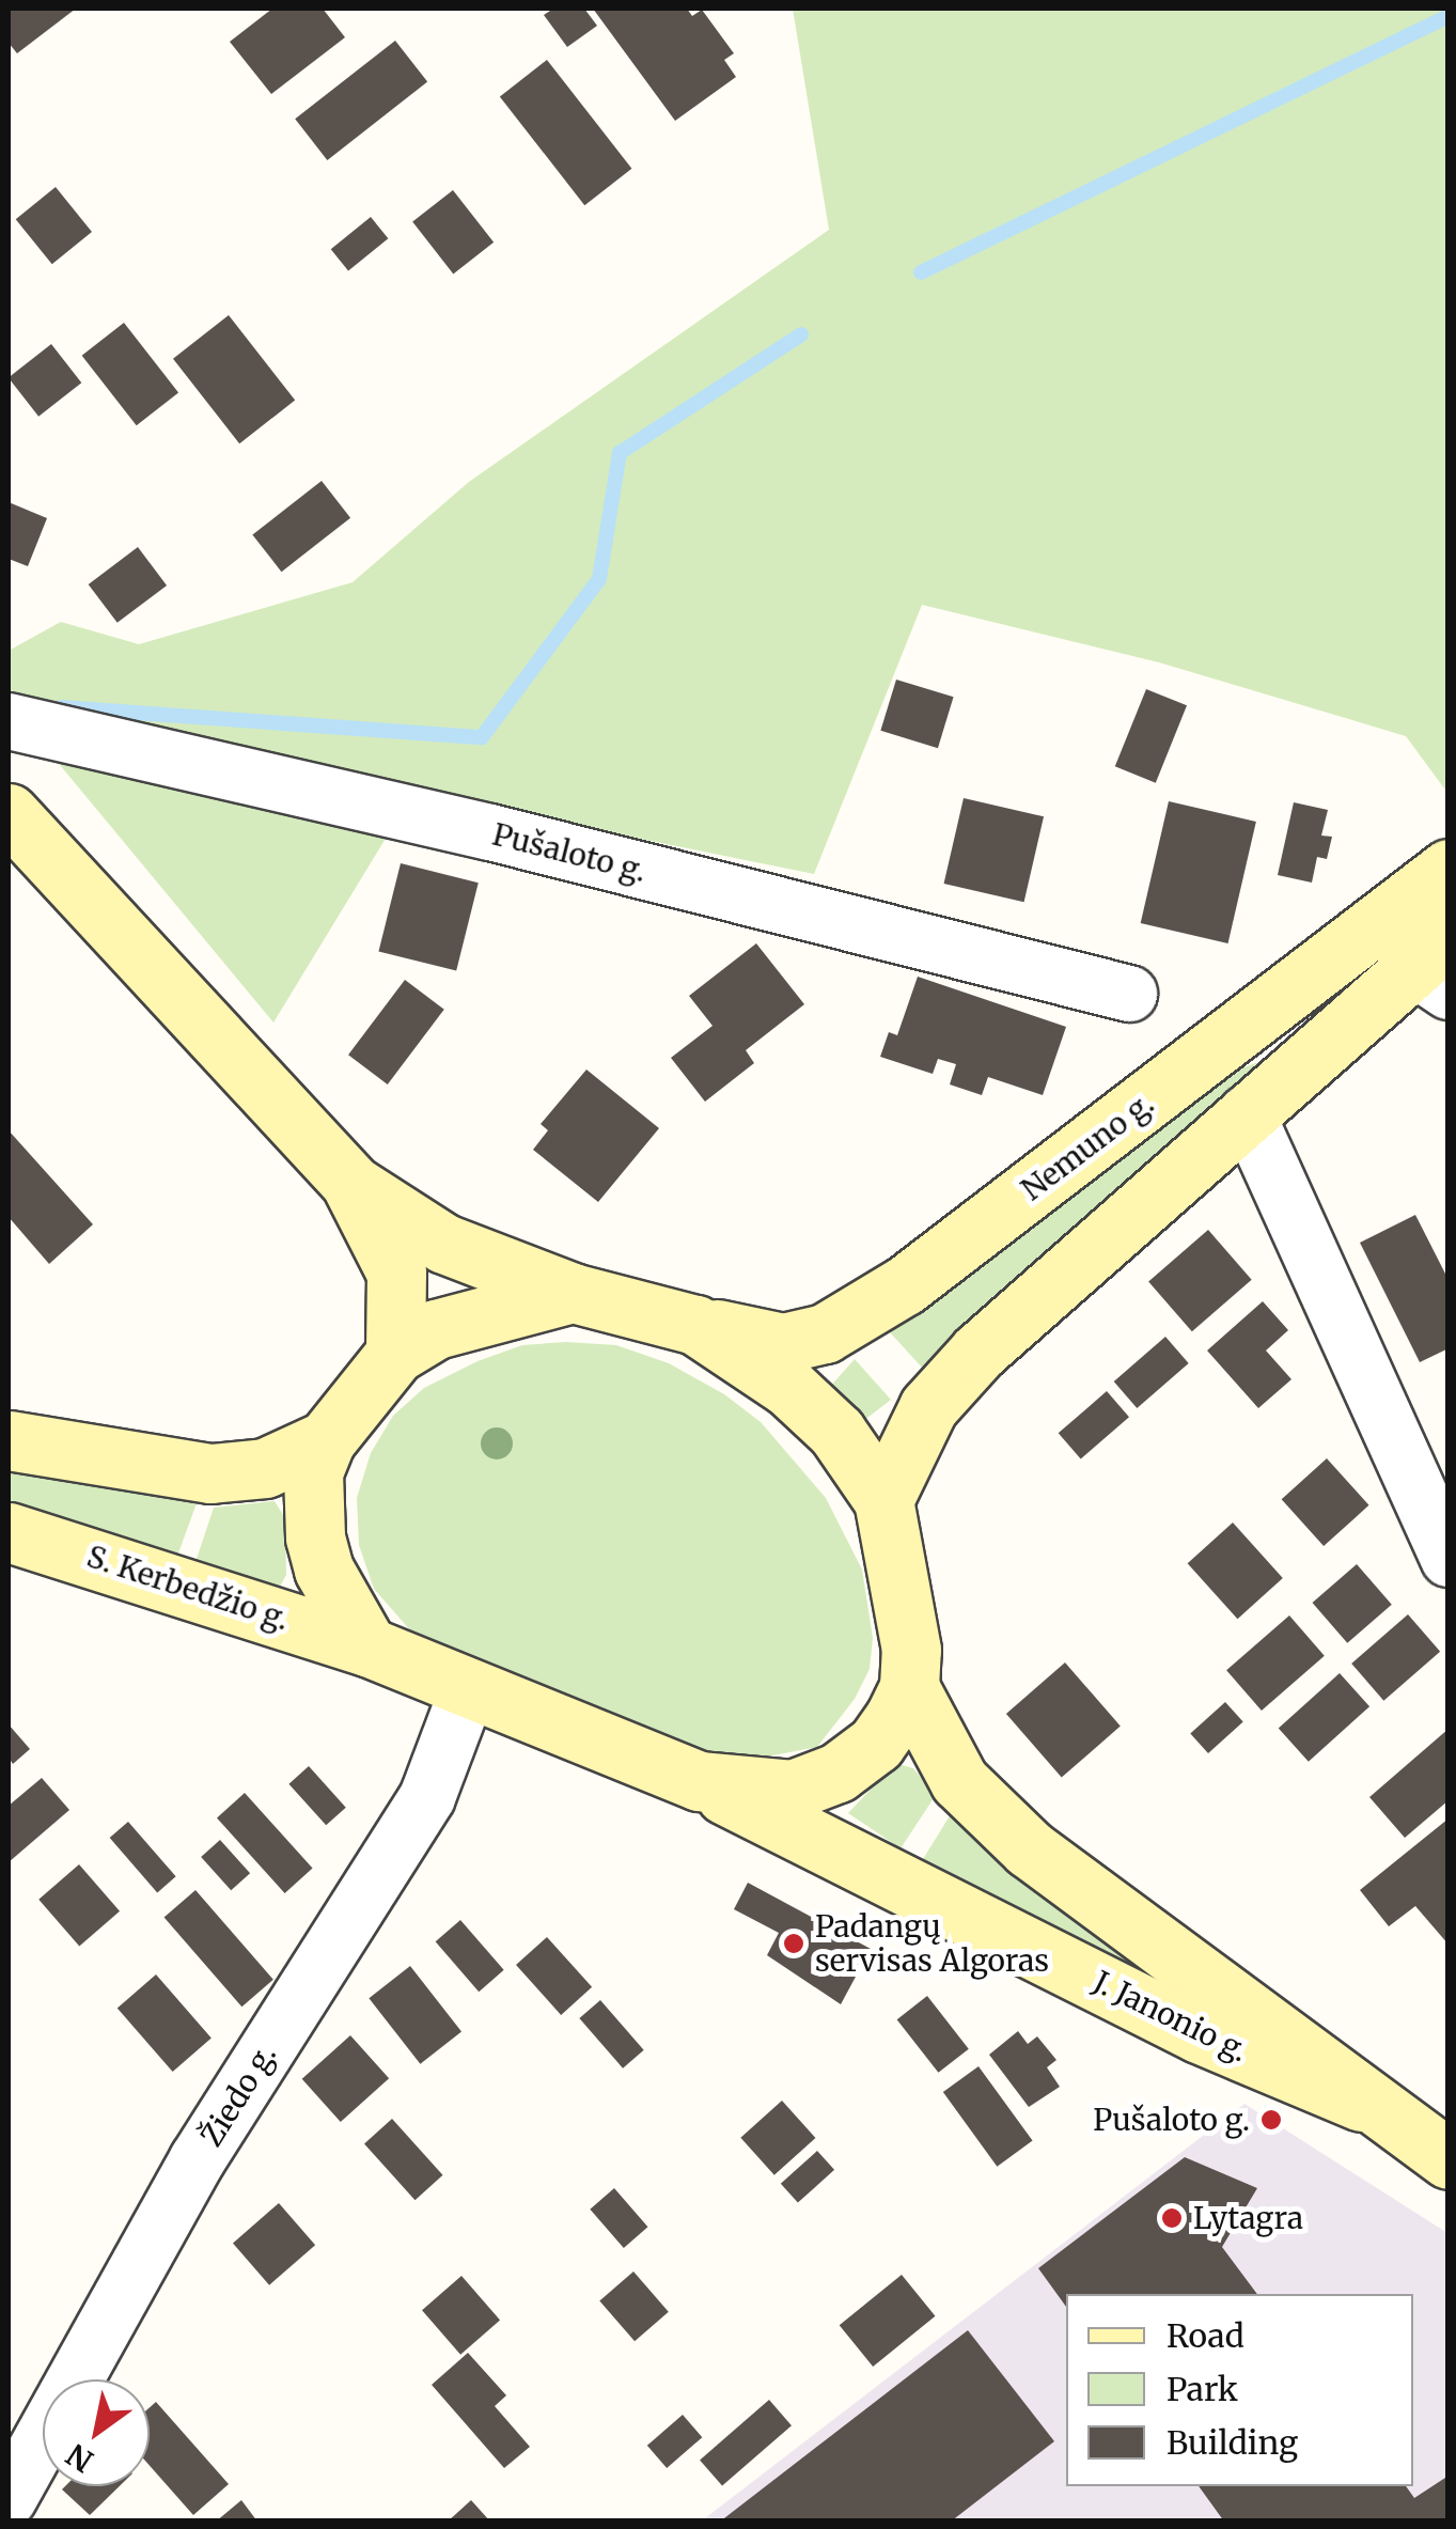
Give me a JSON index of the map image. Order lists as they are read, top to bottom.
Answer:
{
  "streets": {
    "main road": ["Nemuno g.", "S. Kerbedžio g.", "J. Janonio g."],
    "street": ["Pušaloto g.", "Žiedo g."]
  },
  "crossings": [
    ["S. Kerbedžio g.", "J. Janonio g."],
    ["S. Kerbedžio g.", "Žiedo g."]
  ],
  "places": ["Padangų servisas Algoras", "Pušaloto g.", "Lytagra"],
  "legend": ["Road", "Park", "Building"],
  "north": "bottom left"
}
